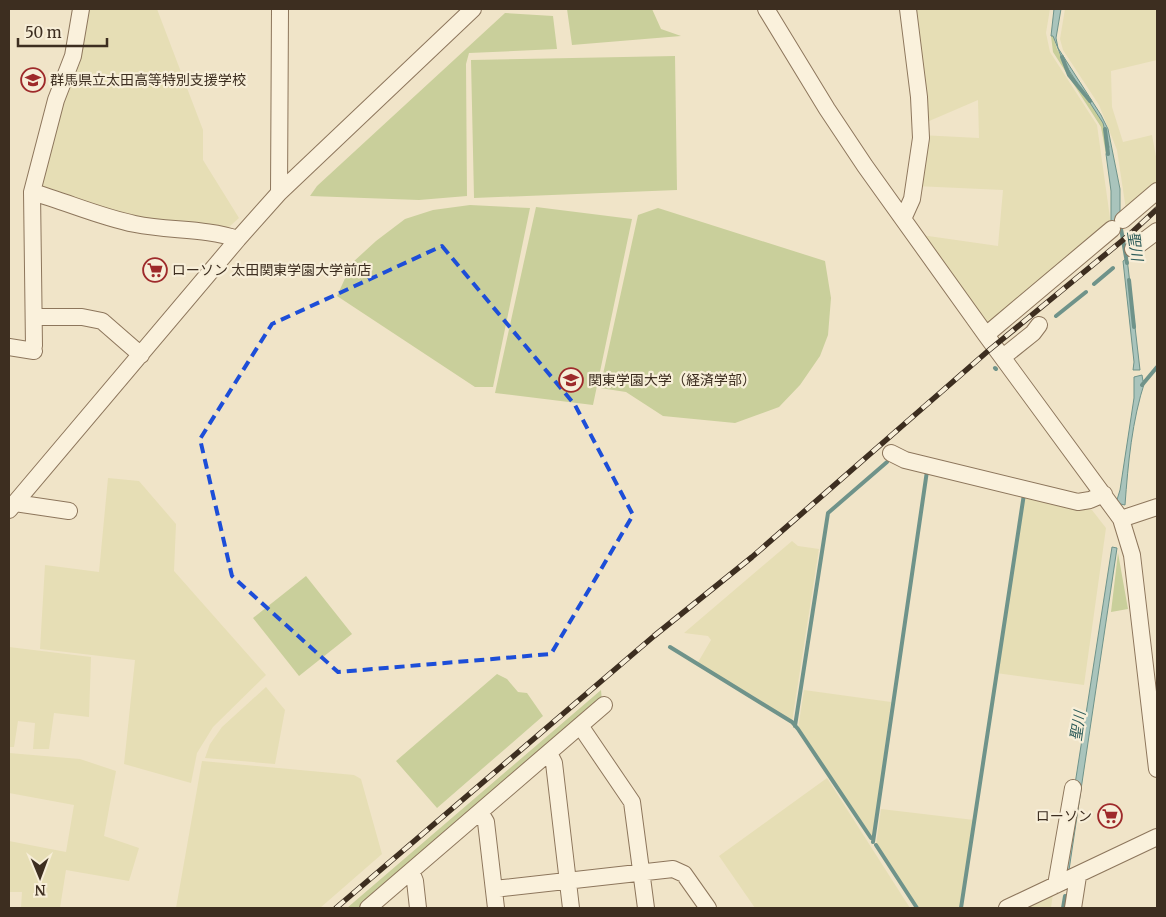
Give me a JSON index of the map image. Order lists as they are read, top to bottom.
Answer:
{
  "water": ["聖川"],
  "places": {
    "school or university": ["群馬県立太田高等特別支援学校", "関東学園大学（経済学部）"],
    "supermarket": ["ローソン 太田関東学園大学前店", "ローソン"]
  },
  "scale_bar": "50 m",
  "north": "bottom"
}
